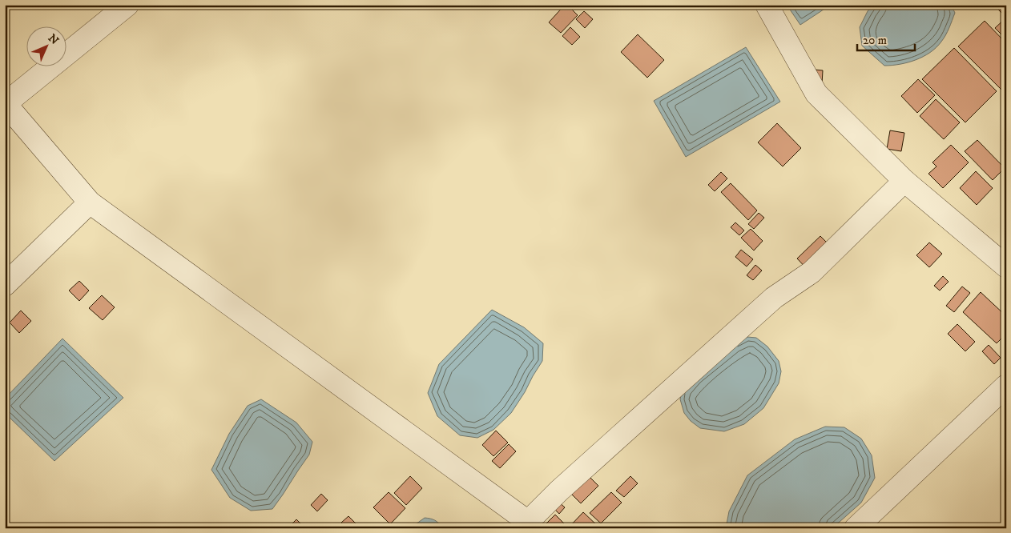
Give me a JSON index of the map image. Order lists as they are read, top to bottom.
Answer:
{
  "scale_bar": "20 m",
  "north": "top right"
}
